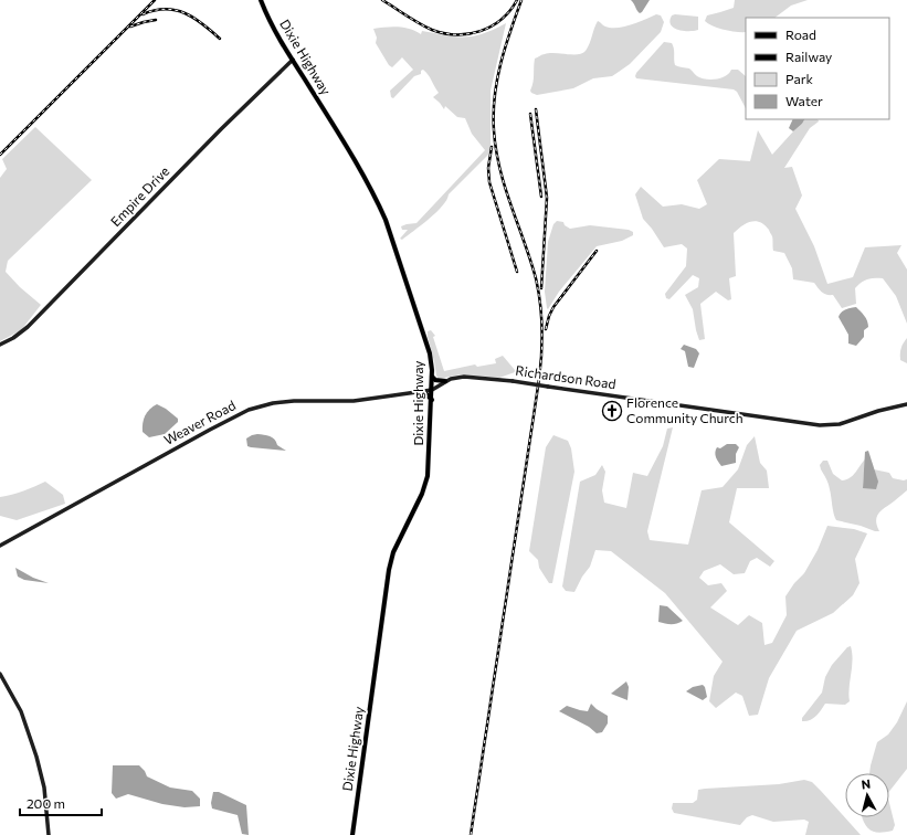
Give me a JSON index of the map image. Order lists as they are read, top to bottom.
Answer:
{
  "streets": {
    "main road": ["Dixie Highway"],
    "street": ["Empire Drive", "Richardson Road", "Weaver Road"]
  },
  "crossings": [
    ["Dixie Highway", "Empire Drive"],
    ["Dixie Highway", "Richardson Road"],
    ["Dixie Highway", "Weaver Road"],
    ["Richardson Road", "Weaver Road"]
  ],
  "places": {
    "church": ["Florence Community Church"]
  },
  "legend": [
    "Road",
    "Railway",
    "Park",
    "Water"
  ],
  "scale_bar": "200 m",
  "north": "top"
}
